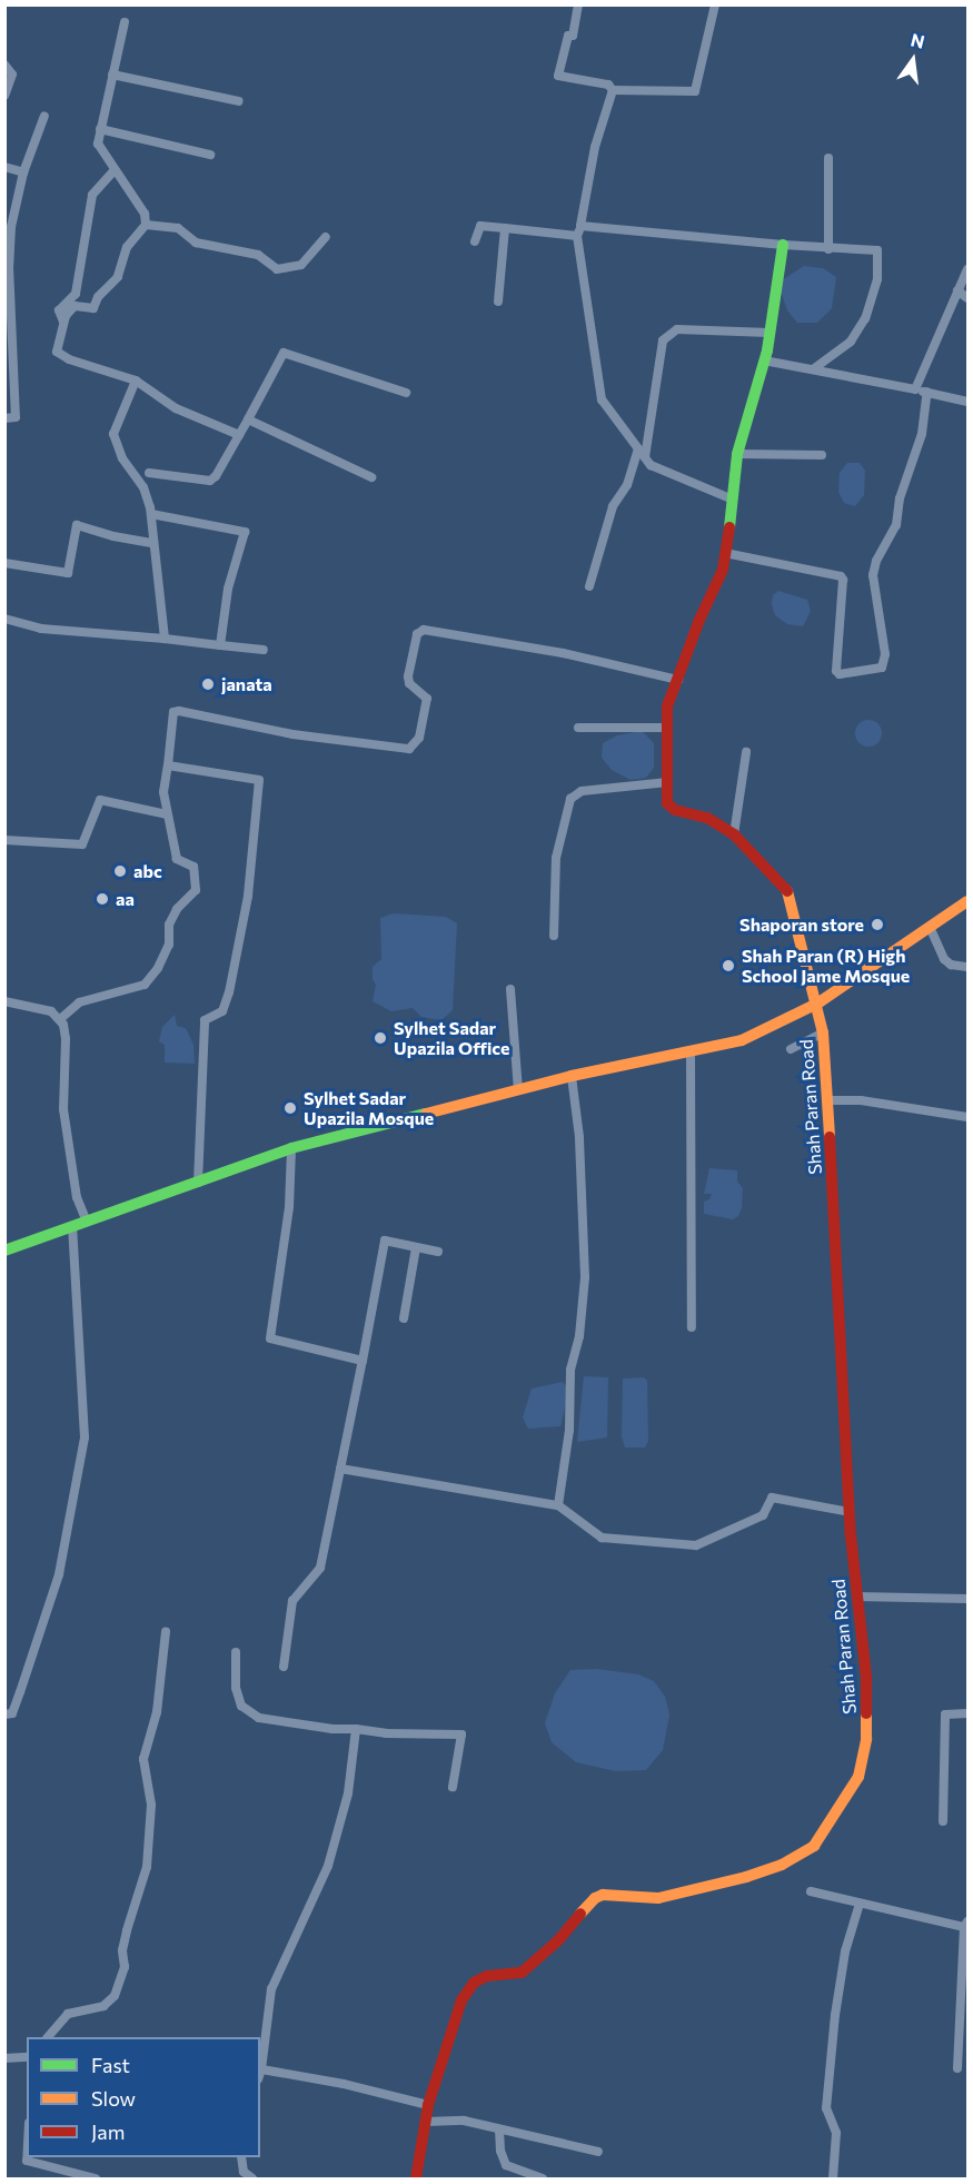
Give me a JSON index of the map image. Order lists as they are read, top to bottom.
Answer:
{
  "streets": {
    "main road": ["Shah Paran Road"]
  },
  "places": [
    "janata",
    "abc",
    "aa",
    "Shaporan store",
    "Shah Paran (R) High School Jame Mosque",
    "Sylhet Sadar Upazila Office",
    "Sylhet Sadar Upazila Mosque"
  ],
  "legend": ["Fast", "Slow", "Jam"],
  "north": "top"
}
